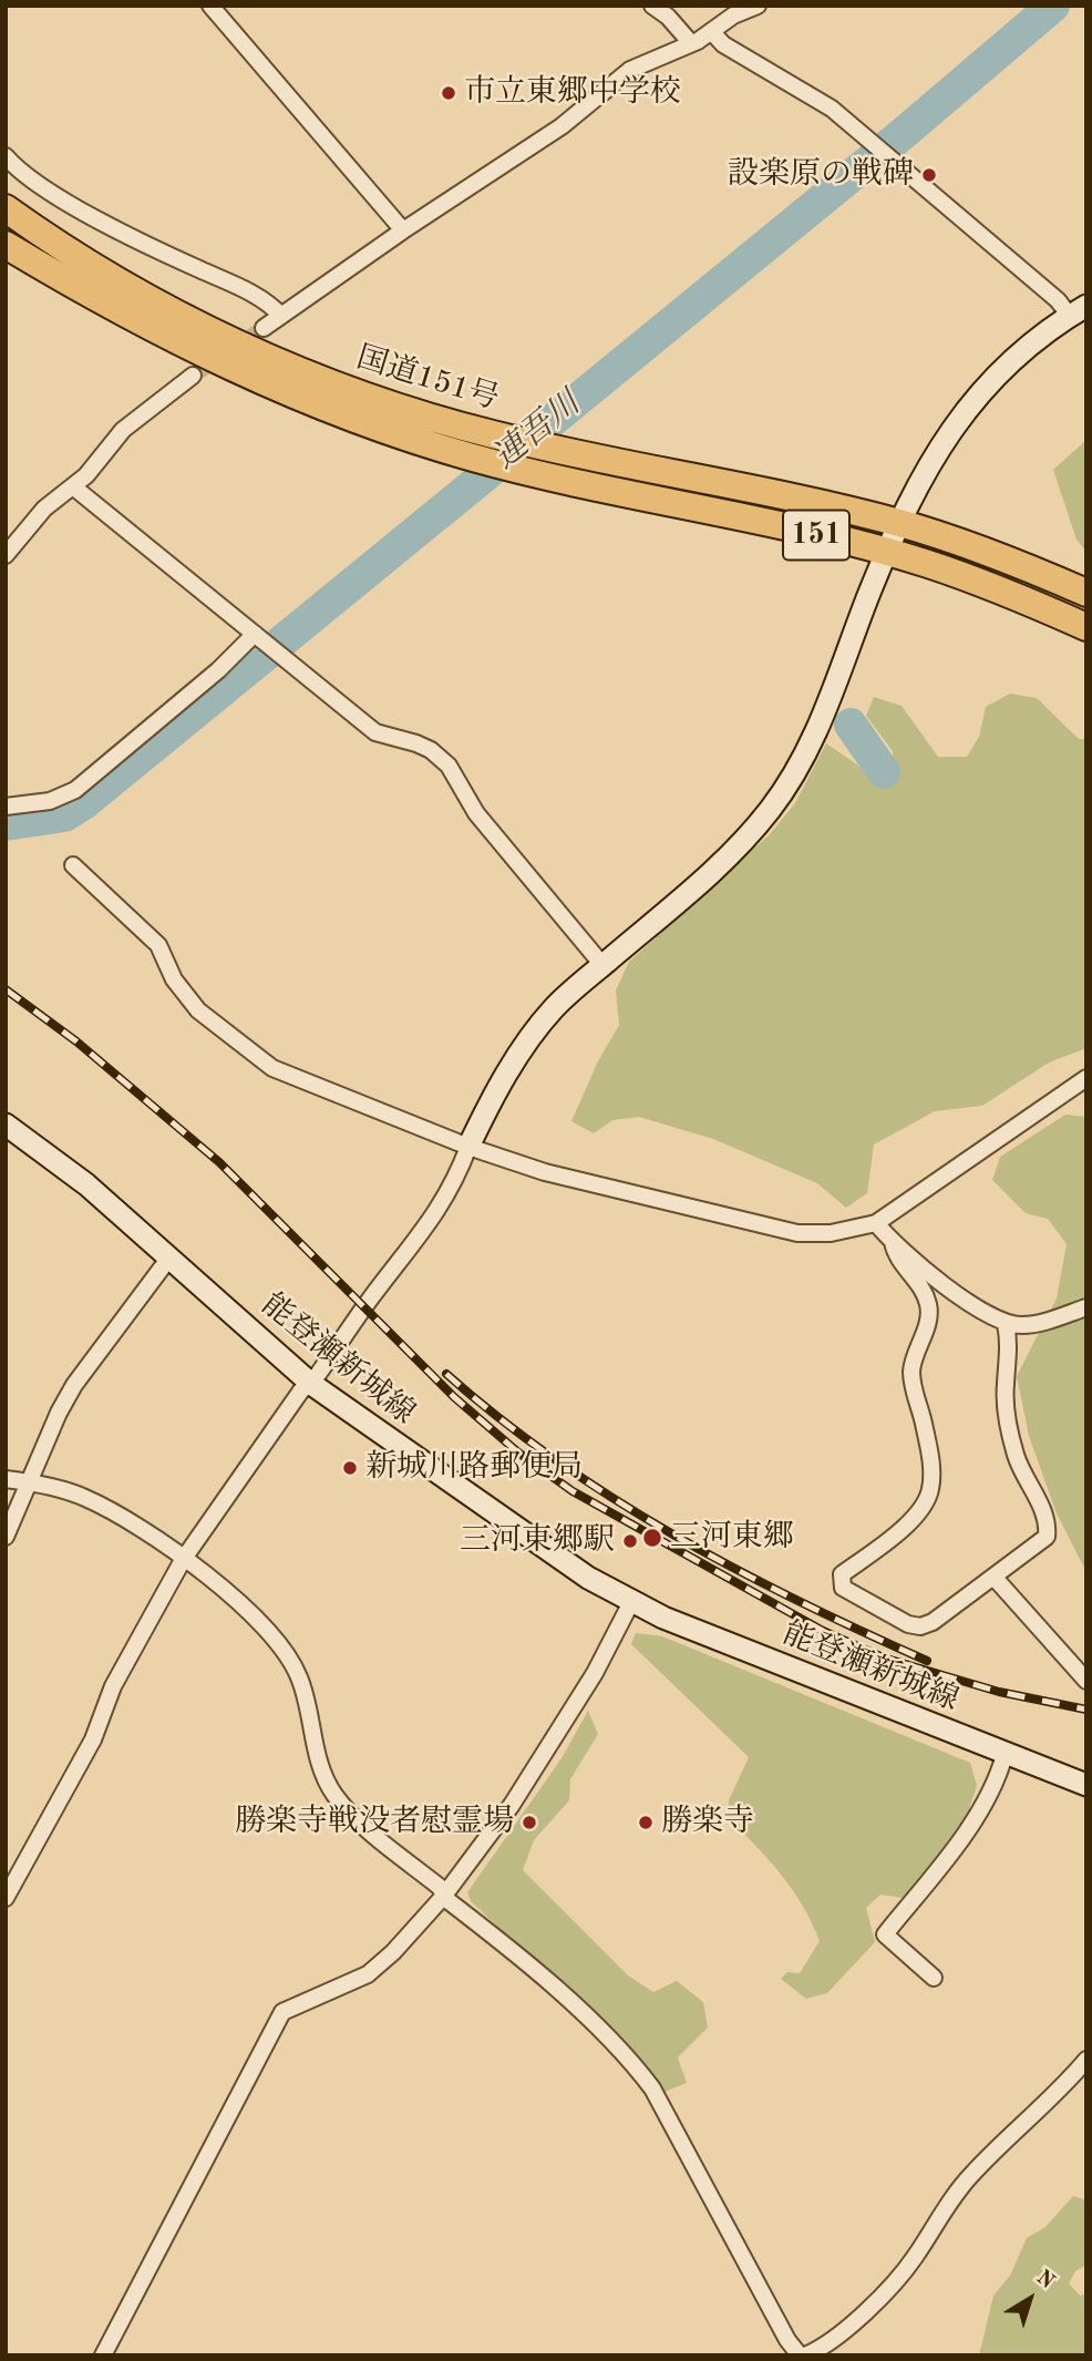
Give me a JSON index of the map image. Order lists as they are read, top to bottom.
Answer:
{
  "streets": {
    "highway": ["国道151号", "151"],
    "main road": ["能登瀬新城線"]
  },
  "water": ["連吾川"],
  "places": [
    "市立東郷中学校",
    "設楽原の戦碑",
    "新城川路郵便局",
    "三河東郷",
    "三河東郷駅",
    "勝楽寺戦没者慰霊場",
    "勝楽寺"
  ],
  "north": "top right"
}
